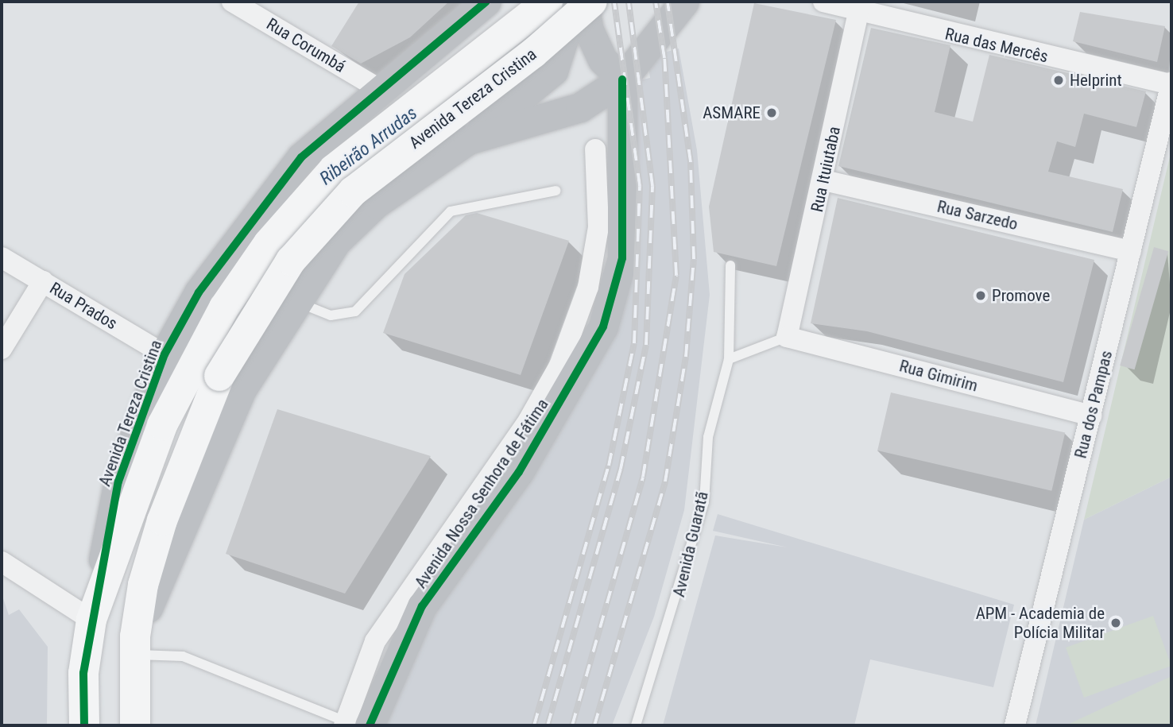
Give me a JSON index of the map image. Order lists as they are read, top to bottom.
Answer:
{
  "streets": {
    "highway": ["Avenida Tereza Cristina"],
    "main road": ["Avenida Nossa Senhora de Fátima"],
    "street": [
      "Rua Corumbá",
      "Rua das Mercês",
      "Rua Ituiutaba",
      "Rua Sarzedo",
      "Rua Prados",
      "Rua Gimirim",
      "Rua dos Pampas"
    ],
    "lane": ["Avenida Guaratã"]
  },
  "crossings": [
    ["Rua Corumbá", "Avenida Tereza Cristina"],
    ["Rua das Mercês", "Rua Ituiutaba"],
    ["Rua das Mercês", "Rua dos Pampas"],
    ["Avenida Tereza Cristina", "Rua Prados"],
    ["Avenida Tereza Cristina", "Avenida Nossa Senhora de Fátima"],
    ["Rua Ituiutaba", "Rua Sarzedo"],
    ["Rua Ituiutaba", "Rua Gimirim"],
    ["Rua Sarzedo", "Rua dos Pampas"],
    ["Rua Gimirim", "Rua dos Pampas"]
  ],
  "water": ["Ribeirão Arrudas"],
  "places": [
    "Helprint",
    "ASMARE",
    "Promove",
    "APM - Academia de Polícia Militar"
  ]
}
